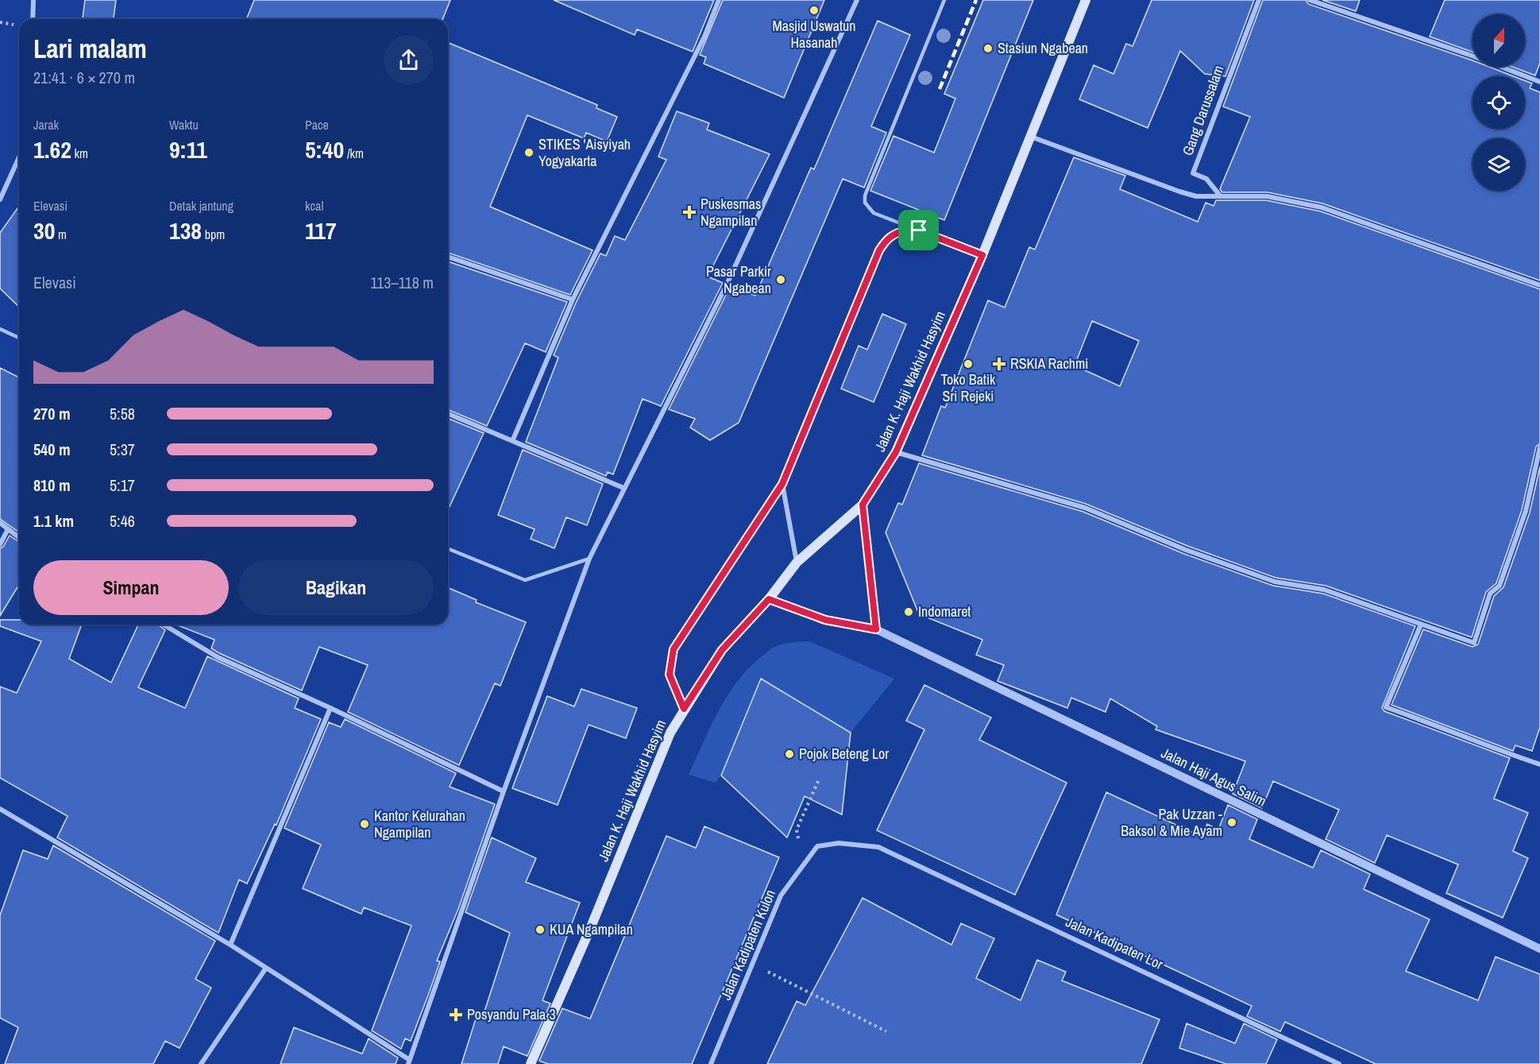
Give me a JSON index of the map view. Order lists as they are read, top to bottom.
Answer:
{
  "streets": {
    "main road": ["Jalan K. Haji Wakhid Hasyim"],
    "street": [
      "Gang Darussalam",
      "Jalan Haji Agus Salim",
      "Jalan Kadipaten Lor",
      "Jalan Kadipaten Kulon"
    ]
  },
  "crossings": [
    ["Jalan K. Haji Wakhid Hasyim", "Jalan Haji Agus Salim"],
    ["Jalan Kadipaten Lor", "Jalan Kadipaten Kulon"]
  ],
  "places": {
    "other": [
      "Masjid Uswatun Hasanah",
      "Stasiun Ngabean",
      "STIKES 'Aisyiyah Yogyakarta",
      "Pasar Parkir Ngabean",
      "Toko Batik Sri Rejeki",
      "Indomaret",
      "Pojok Beteng Lor",
      "Pak Uzzan - Baksol & Mie Ayam",
      "Kantor Kelurahan Ngampilan",
      "KUA Ngampilan"
    ],
    "health": ["Puskesmas Ngampilan", "RSKIA Rachmi", "Posyandu Pala 3"]
  },
  "north": "top",
  "page": {
    "heading": ["Lari malam", "21:41 · 6 × 270 m"],
    "stats": [
      ["Jarak", "1.62 km"],
      ["Waktu", "9:11"],
      ["Pace", "5:40 /km"],
      ["Elevasi", "30 m"],
      ["Detak jantung", "138 bpm"],
      ["kcal", "117"]
    ],
    "chart": ["Elevasi", "113–118 m"],
    "list": [
      {
        "name": "270 m",
        "note": "5:58"
      },
      {
        "name": "540 m",
        "note": "5:37"
      },
      {
        "name": "810 m",
        "note": "5:17"
      },
      {
        "name": "1.1 km",
        "note": "5:46"
      }
    ],
    "buttons": ["Simpan", "Bagikan"]
  }
}
